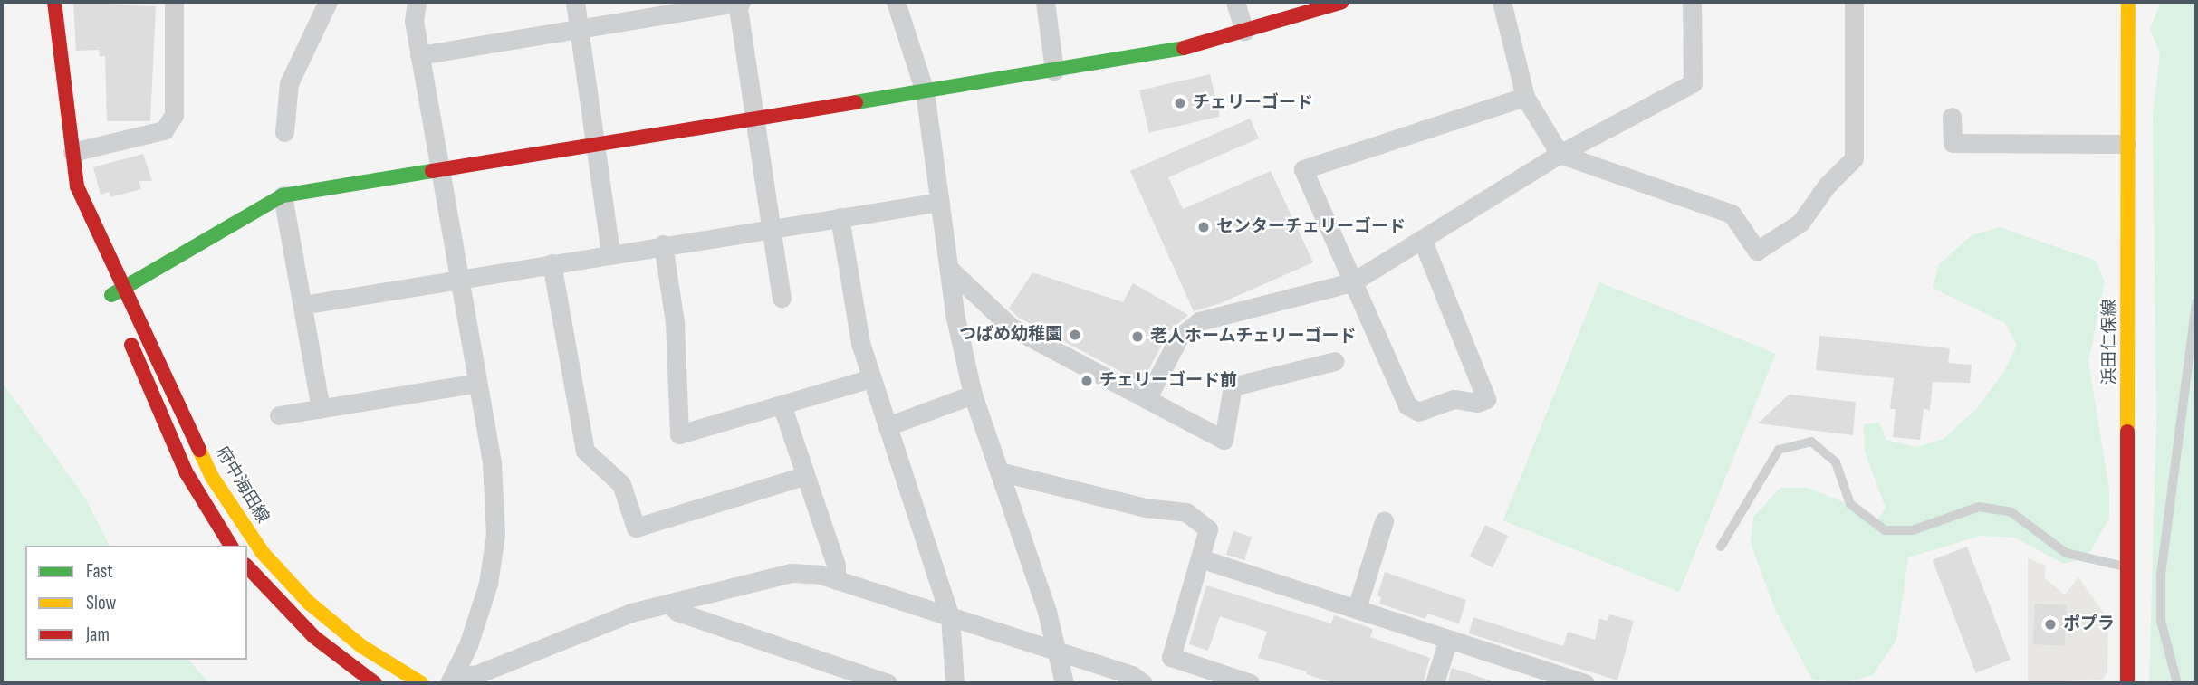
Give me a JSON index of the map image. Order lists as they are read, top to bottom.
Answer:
{
  "streets": {
    "main road": ["浜田仁保線", "府中海田線"]
  },
  "places": [
    "チェリーゴード",
    "センターチェリーゴード",
    "つばめ幼稚園",
    "老人ホームチェリーゴード",
    "チェリーゴード前",
    "ポプラ"
  ],
  "legend": ["Fast", "Slow", "Jam"]
}
